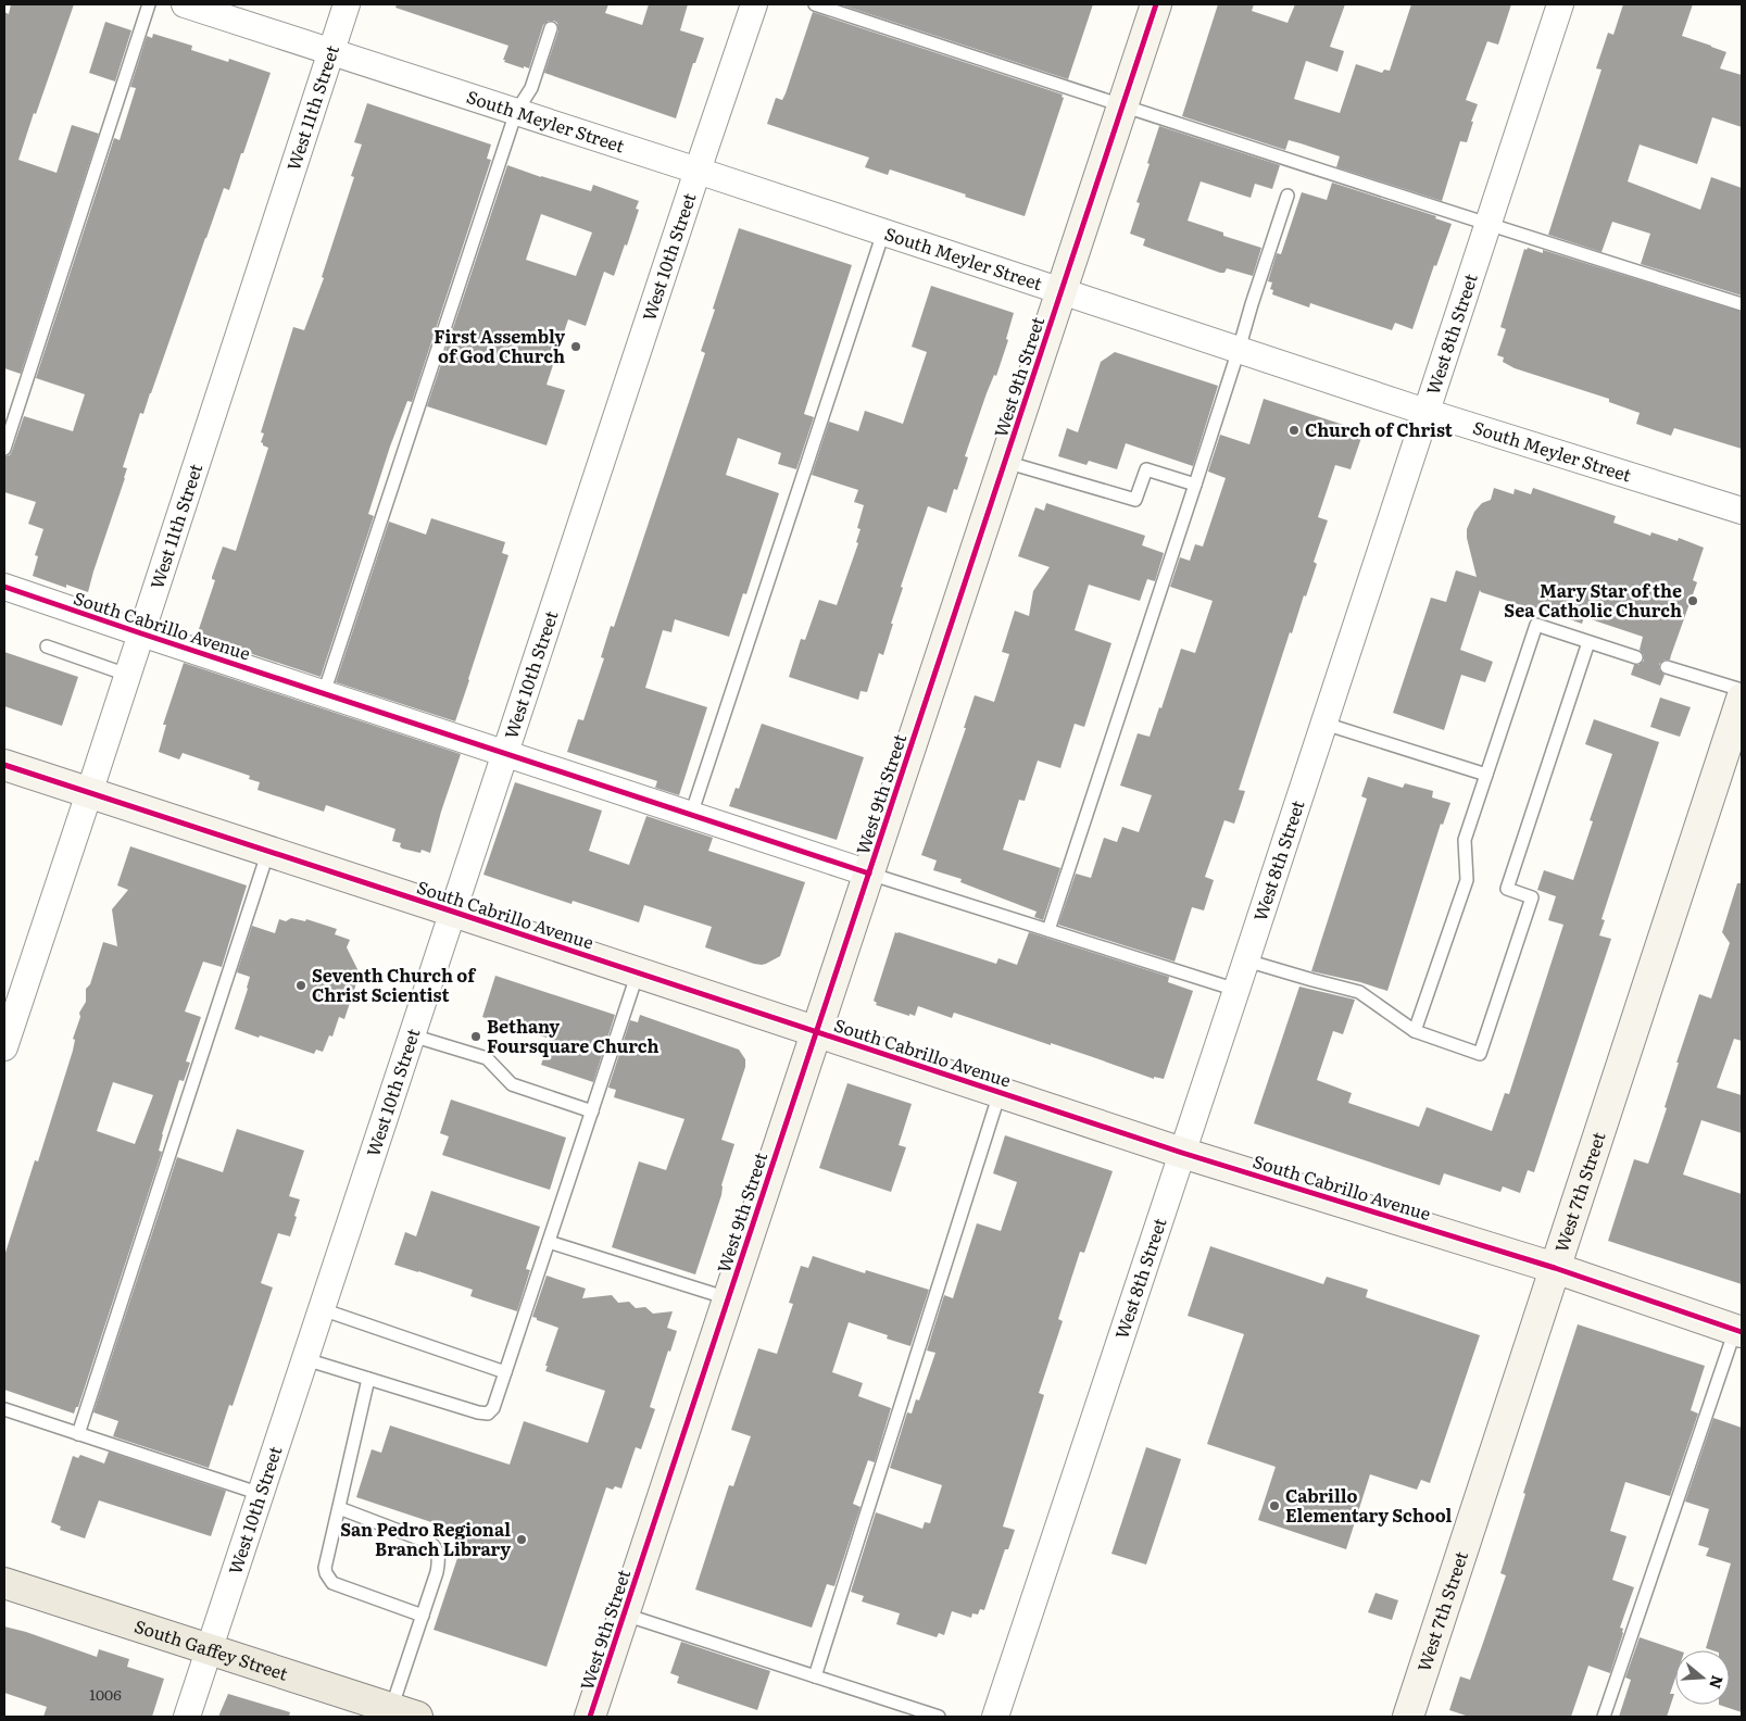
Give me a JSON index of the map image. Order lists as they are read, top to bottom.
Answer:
{
  "streets": {
    "main road": ["South Gaffey Street"],
    "street": [
      "West 11th Street",
      "South Meyler Street",
      "West 10th Street",
      "West 8th Street",
      "West 9th Street",
      "South Cabrillo Avenue",
      "West 7th Street"
    ]
  },
  "crossings": [
    ["West 11th Street", "South Meyler Street"],
    ["West 11th Street", "South Cabrillo Avenue"],
    ["South Meyler Street", "West 10th Street"],
    ["South Meyler Street", "West 8th Street"],
    ["South Meyler Street", "West 9th Street"],
    ["West 10th Street", "South Cabrillo Avenue"],
    ["West 10th Street", "South Gaffey Street"],
    ["West 8th Street", "South Cabrillo Avenue"],
    ["West 9th Street", "South Cabrillo Avenue"],
    ["South Cabrillo Avenue", "West 7th Street"]
  ],
  "places": [
    "First Assembly of God Church",
    "Church of Christ",
    "Mary Star of the Sea Catholic Church",
    "Seventh Church of Christ Scientist",
    "Bethany Foursquare Church",
    "Cabrillo Elementary School",
    "San Pedro Regional Branch Library"
  ],
  "house_numbers": ["1006"],
  "north": "right"
}
